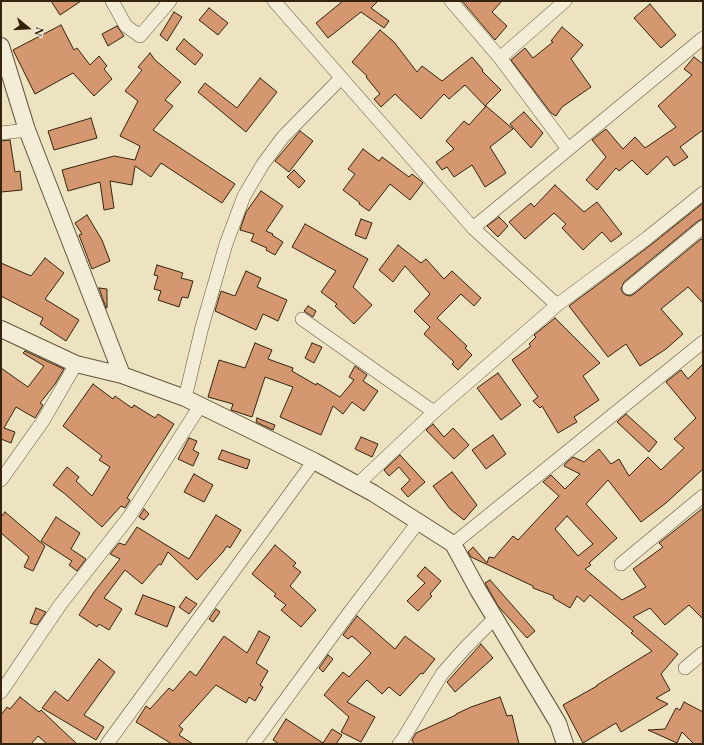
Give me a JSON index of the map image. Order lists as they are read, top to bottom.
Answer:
{
  "north": "right"
}
